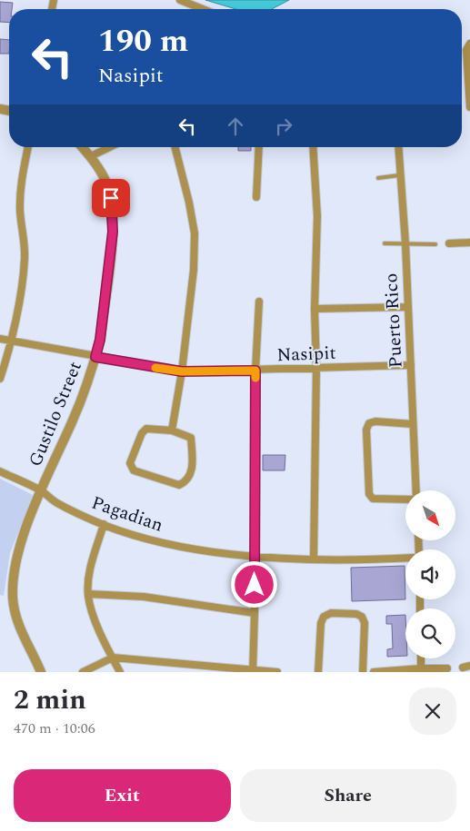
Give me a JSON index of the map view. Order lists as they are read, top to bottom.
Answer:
{
  "streets": {
    "street": [
      "Puerto Rico",
      "Nasipit",
      "Gustilo Street",
      "Pagadian"
    ]
  },
  "crossings": [
    ["Puerto Rico", "Nasipit"],
    ["Nasipit", "Gustilo Street"],
    ["Gustilo Street", "Pagadian"]
  ],
  "north": "bottom right",
  "page": {
    "turn": ["190 m", "Nasipit"],
    "heading": ["2 min", "470 m · 10:06"],
    "buttons": ["Exit", "Share"]
  }
}
